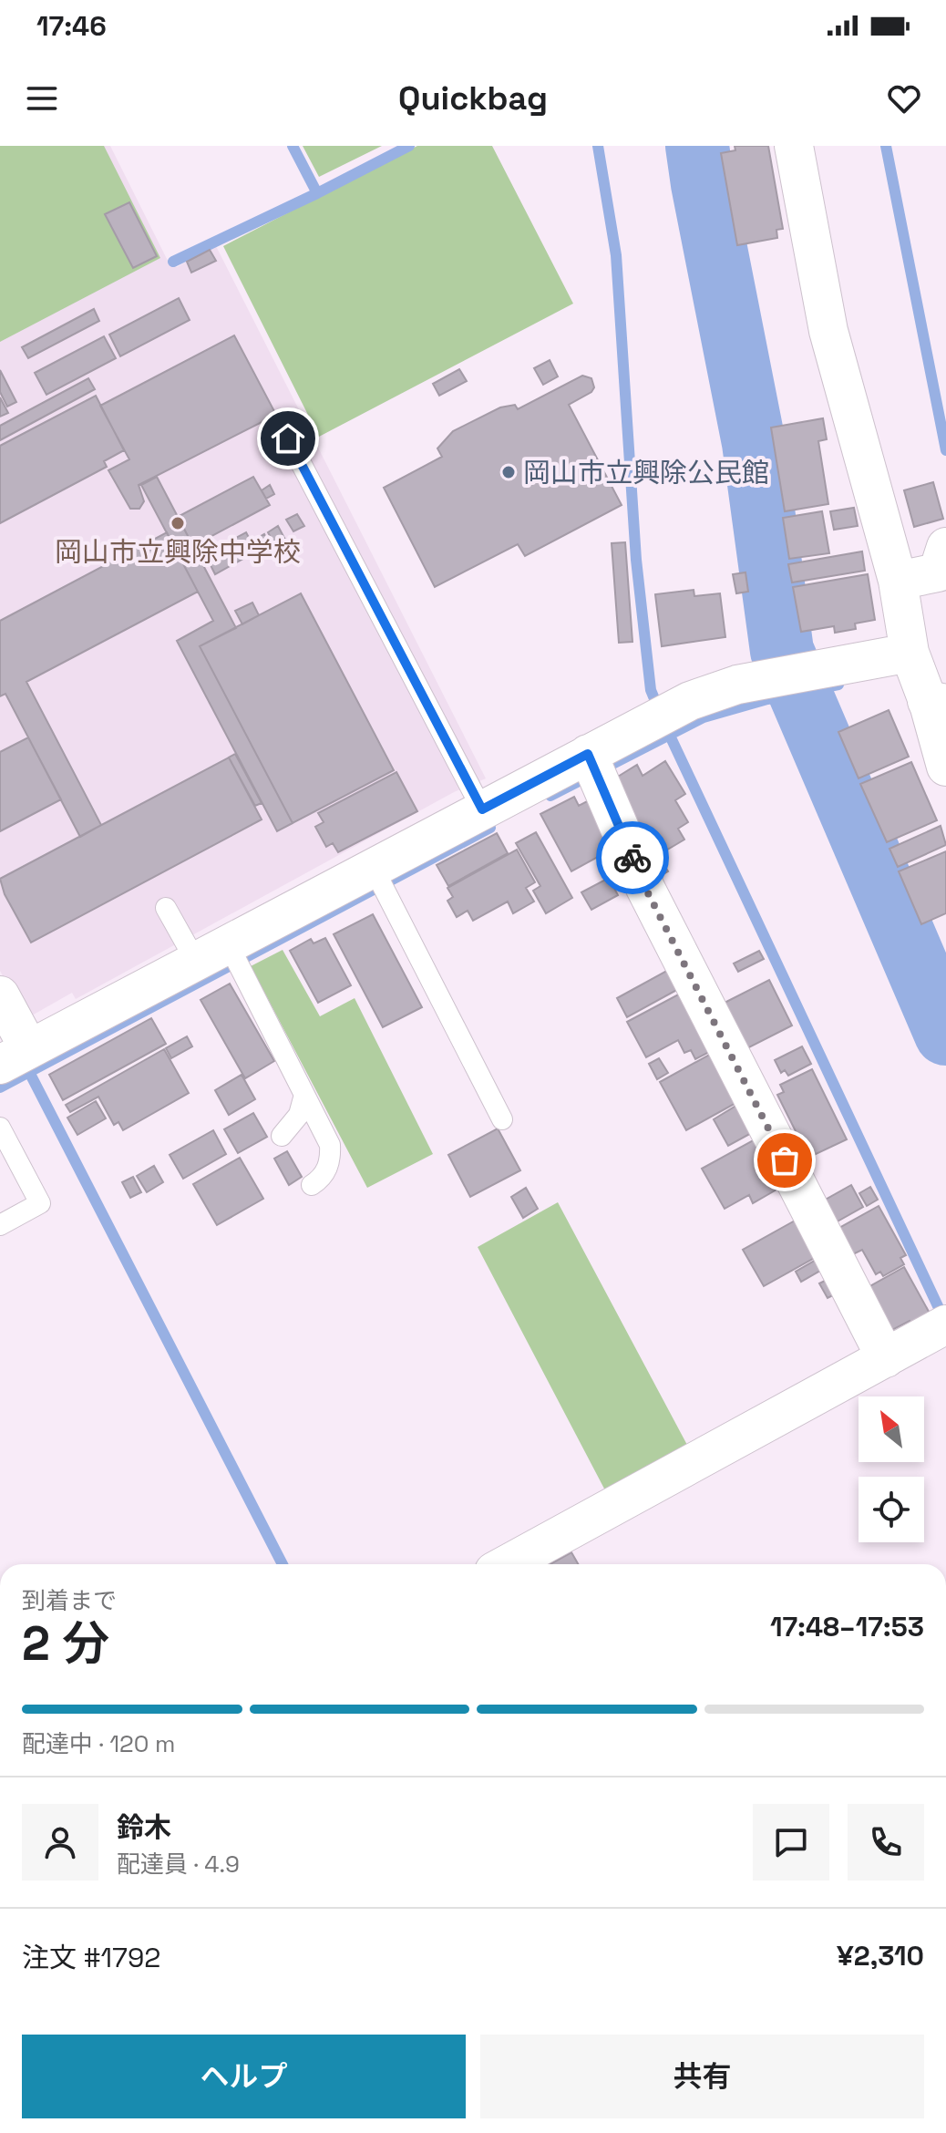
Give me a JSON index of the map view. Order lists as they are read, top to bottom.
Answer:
{
  "places": ["岡山市立興除公民館", "岡山市立興除中学校"],
  "north": "top left",
  "page": {
    "status": "17:46",
    "header": "Quickbag",
    "heading": ["2 分", "到着まで", "17:48–17:53"],
    "panel": [
      "鈴木",
      "配達員 · 4.9",
      "注文 #1792",
      "¥2,310"
    ],
    "bar": "配達中 · 120 m",
    "buttons": ["ヘルプ", "共有"]
  }
}
